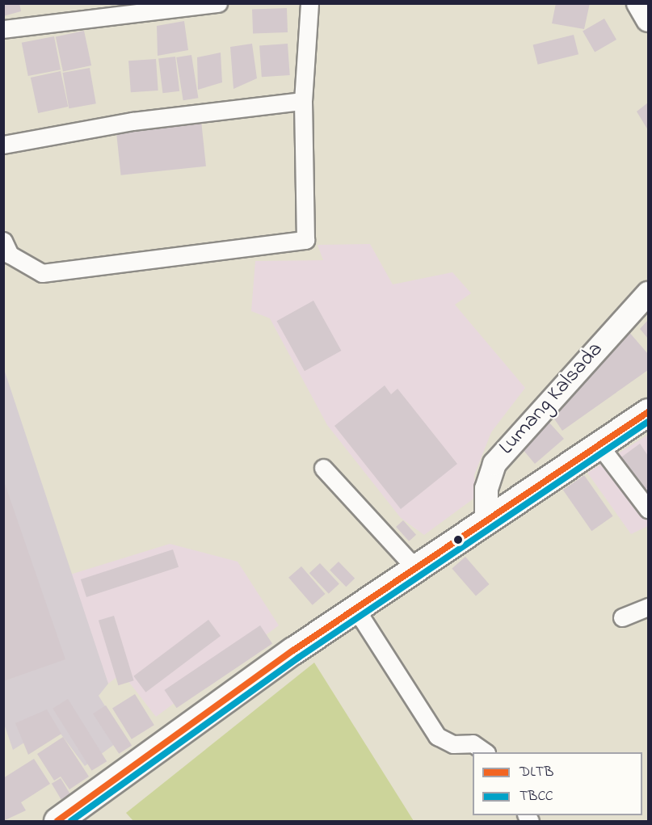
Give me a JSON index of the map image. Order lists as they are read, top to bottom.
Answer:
{
  "streets": {
    "street": ["Lumang Kalsada"]
  },
  "lines": ["transit line DLTB", "transit line TBCC"],
  "legend": ["DLTB", "TBCC"]
}
